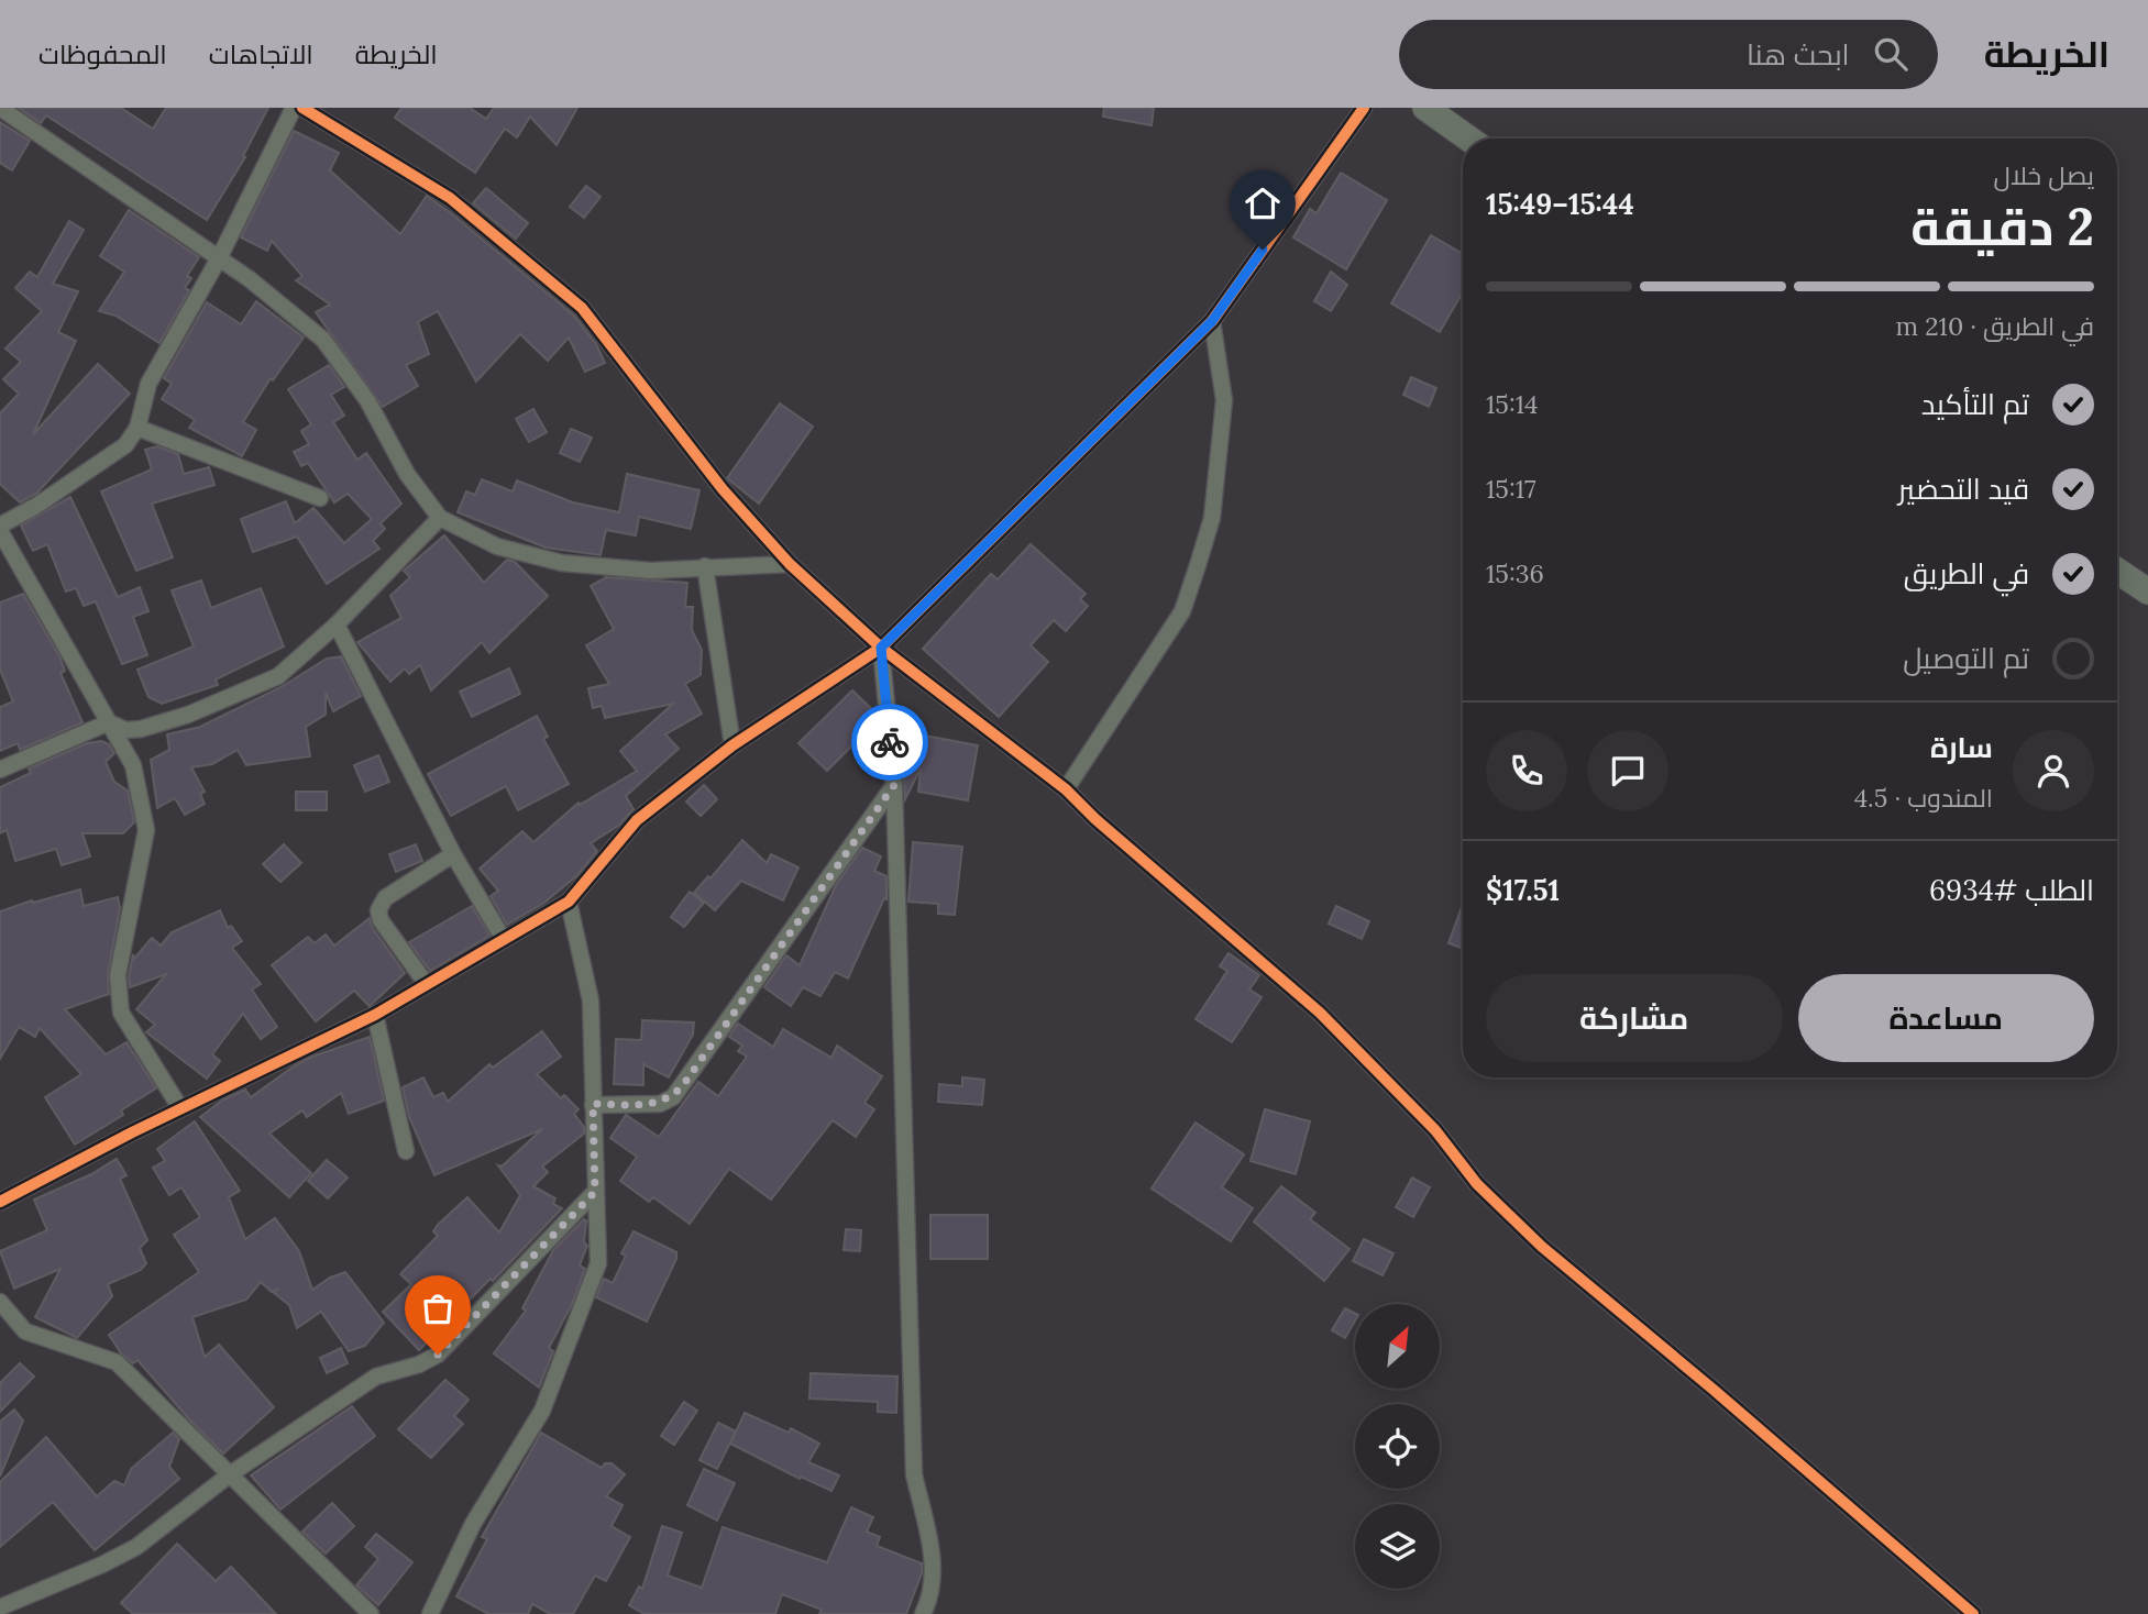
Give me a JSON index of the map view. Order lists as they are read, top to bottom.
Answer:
{
  "north": "top right",
  "page": {
    "header": "الخريطة",
    "search": "ابحث هنا",
    "nav": ["الخريطة", "الاتجاهات", "المحفوظات"],
    "heading": ["2 دقيقة", "يصل خلال", "15:44–15:49"],
    "panel": [
      "سارة",
      "المندوب · 4.5",
      "الطلب #6934",
      "$17.51"
    ],
    "bar": "في الطريق · 210 m",
    "list": [
      ["تم التأكيد", "15:14"],
      ["قيد التحضير", "15:17"],
      ["في الطريق", "15:36"],
      "تم التوصيل"
    ],
    "buttons": ["مساعدة", "مشاركة"]
  }
}
